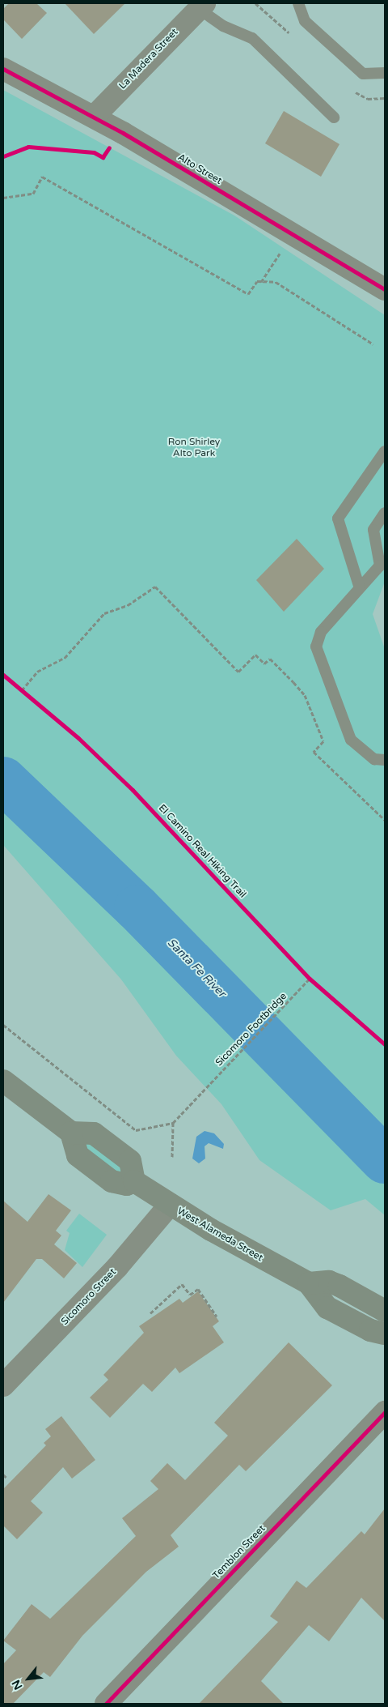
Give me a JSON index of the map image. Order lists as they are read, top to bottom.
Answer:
{
  "streets": {
    "street": [
      "La Madera Street",
      "Alto Street",
      "West Alameda Street",
      "Sicomoro Street",
      "Temblon Street"
    ],
    "path": ["Sicomoro Footbridge"],
    "cycle path": ["El Camino Real Hiking Trail"]
  },
  "crossings": [
    ["La Madera Street", "Alto Street"],
    ["West Alameda Street", "Sicomoro Street"]
  ],
  "water": ["Santa Fe River"],
  "parks": ["Ron Shirley Alto Park"],
  "north": "bottom left"
}
